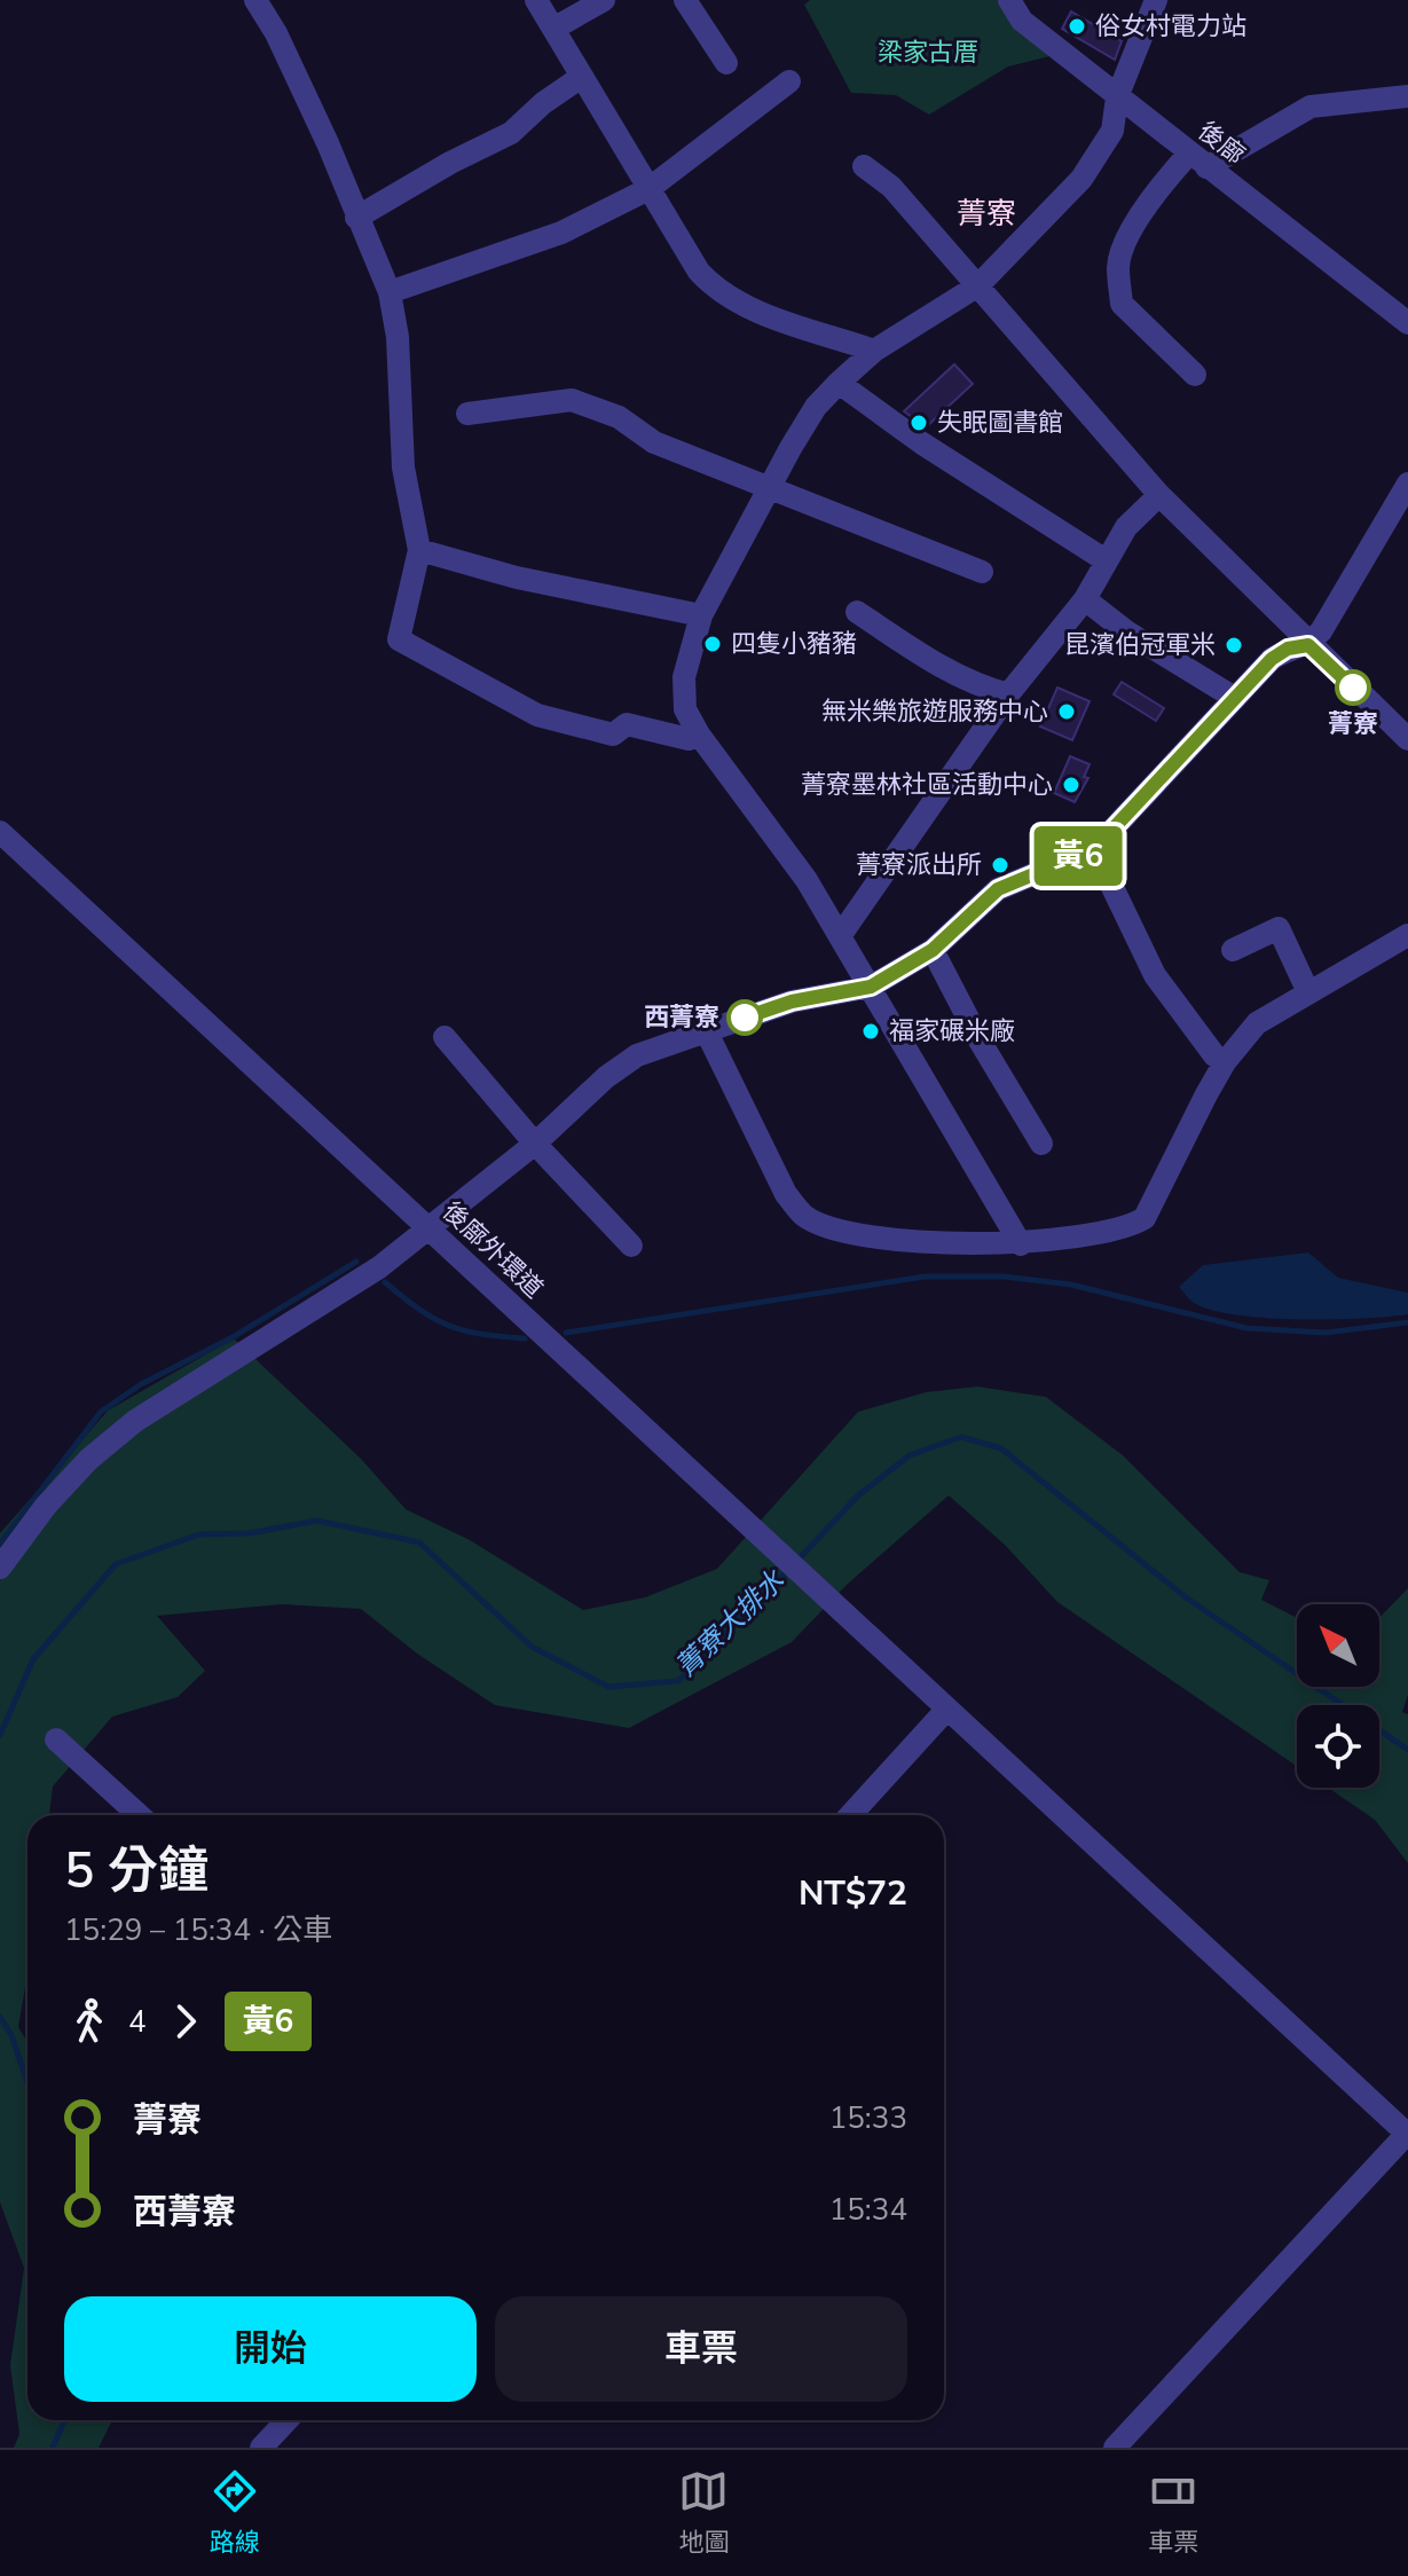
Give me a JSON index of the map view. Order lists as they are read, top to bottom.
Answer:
{
  "streets": {
    "street": ["後廍", "後廍外環道"]
  },
  "districts": ["菁寮"],
  "water": ["菁寮大排水"],
  "parks": ["梁家古厝"],
  "places": [
    "俗女村電力站",
    "失眠圖書館",
    "四隻小豬豬",
    "昆濱伯冠軍米",
    "菁寮",
    "無米樂旅遊服務中心",
    "菁寮墨林社區活動中心",
    "菁寮派出所",
    "西菁寮",
    "福家碾米廠"
  ],
  "lines": ["bus line 黃6"],
  "north": "top left",
  "page": {
    "on_map": "黃6",
    "heading": ["5 分鐘", "15:29 – 15:34 · 公車", "NT$72"],
    "legs": ["4", "黃6"],
    "list": [
      {
        "name": "菁寮",
        "value": "15:33"
      },
      {
        "name": "西菁寮",
        "value": "15:34"
      }
    ],
    "buttons": ["開始", "車票"],
    "tabs": ["路線", "地圖", "車票"]
  }
}
